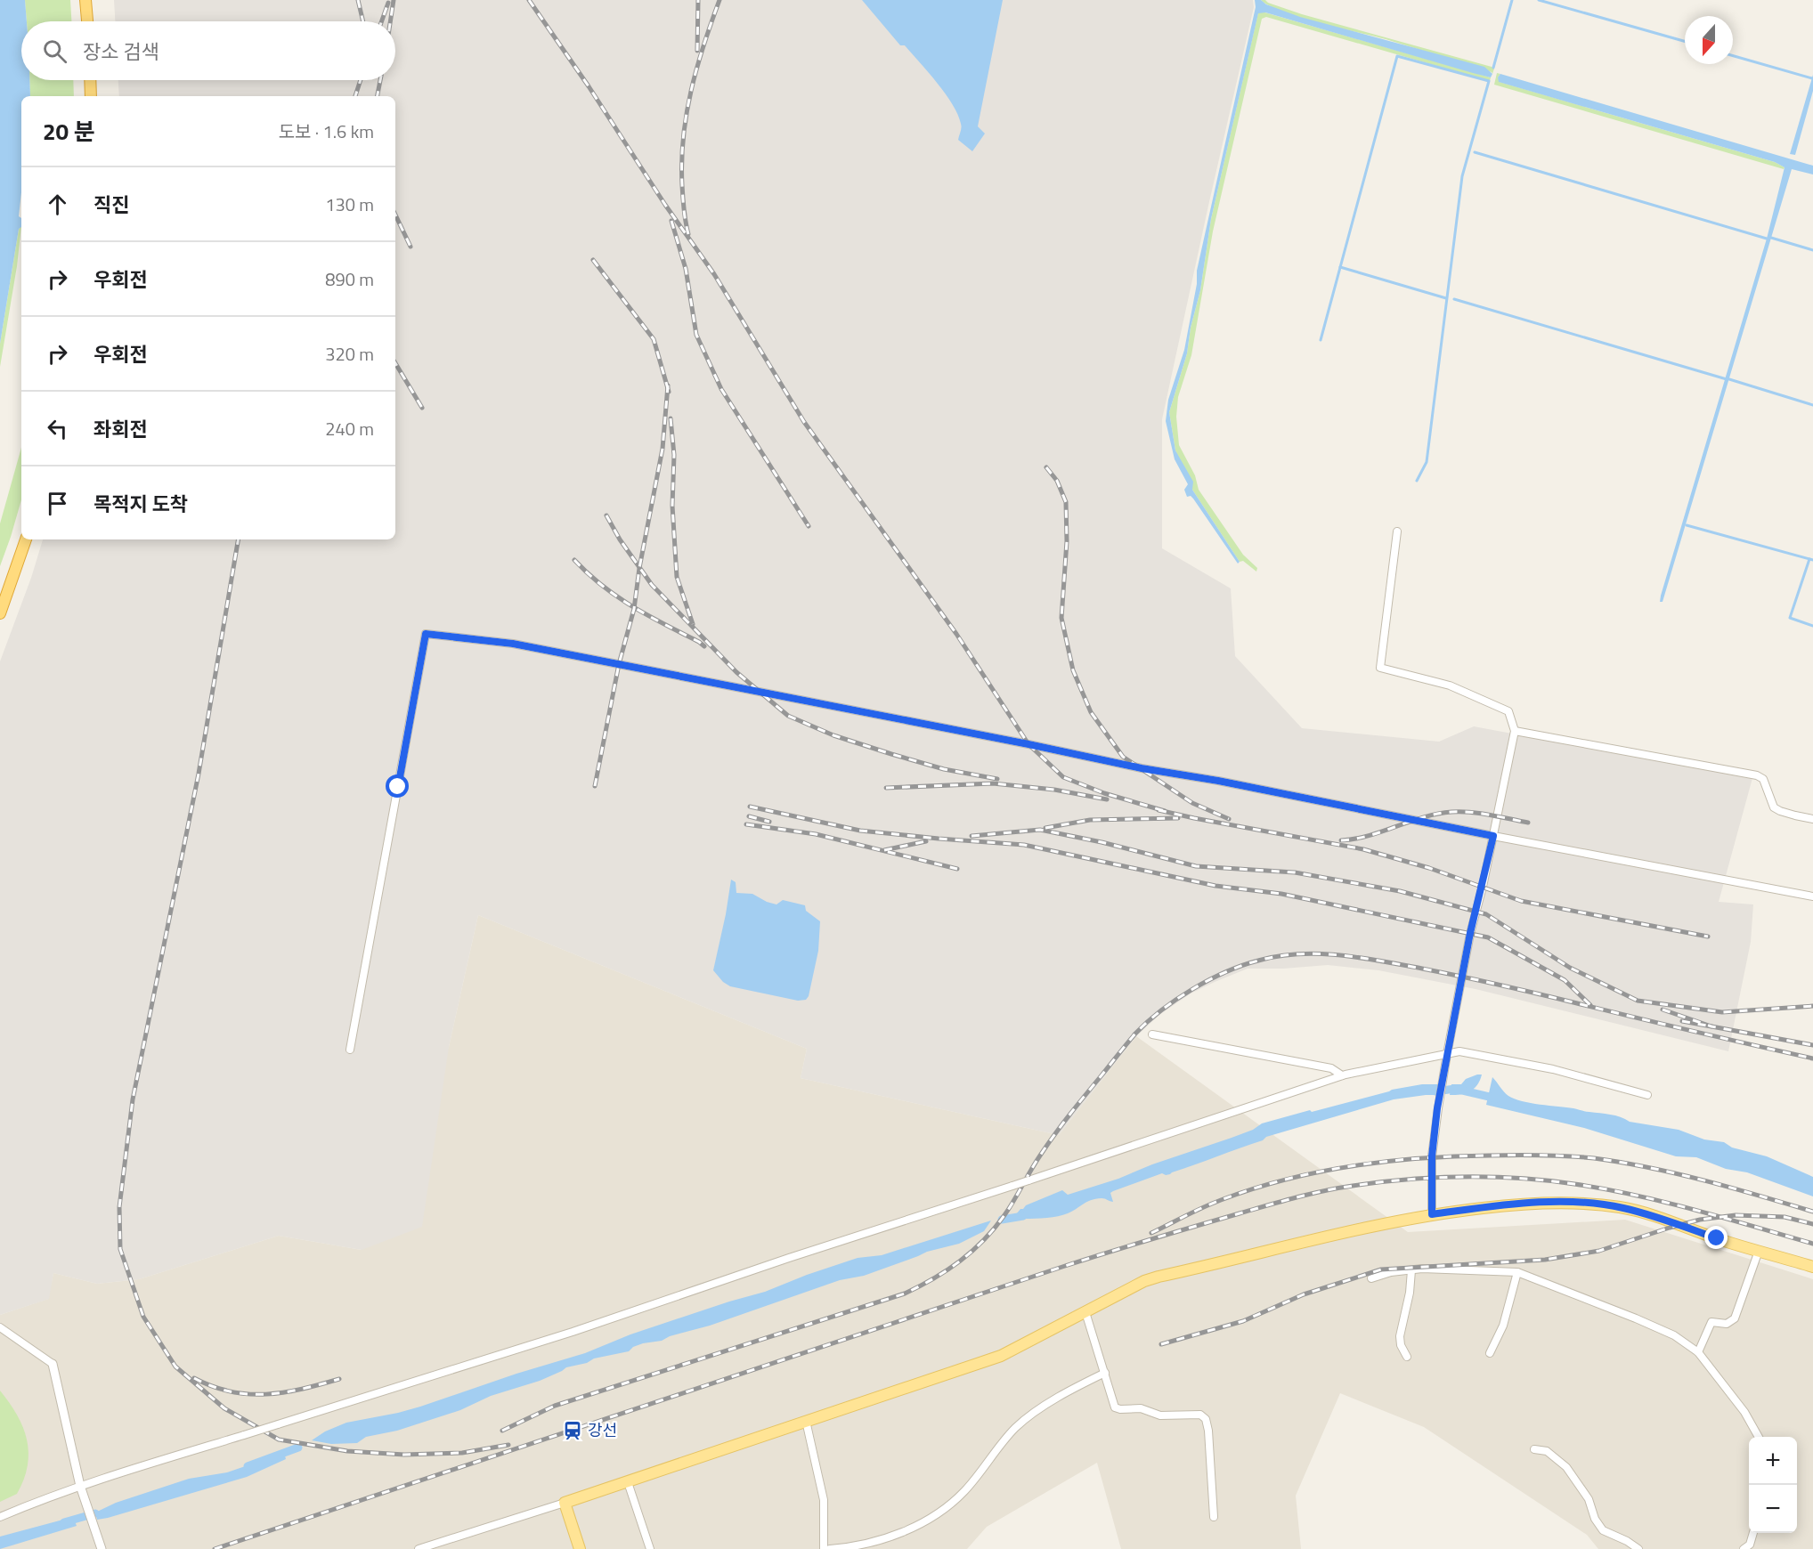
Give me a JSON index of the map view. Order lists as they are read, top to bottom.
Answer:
{
  "places": {
    "station": ["강선"]
  },
  "north": "bottom",
  "page": {
    "search": "장소 검색",
    "heading": ["20 분", "도보 · 1.6 km"],
    "list": [
      ["직진", "130 m"],
      ["우회전", "890 m"],
      ["우회전", "320 m"],
      ["좌회전", "240 m"],
      "목적지 도착"
    ],
    "map_buttons": ["+", "−"]
  }
}
